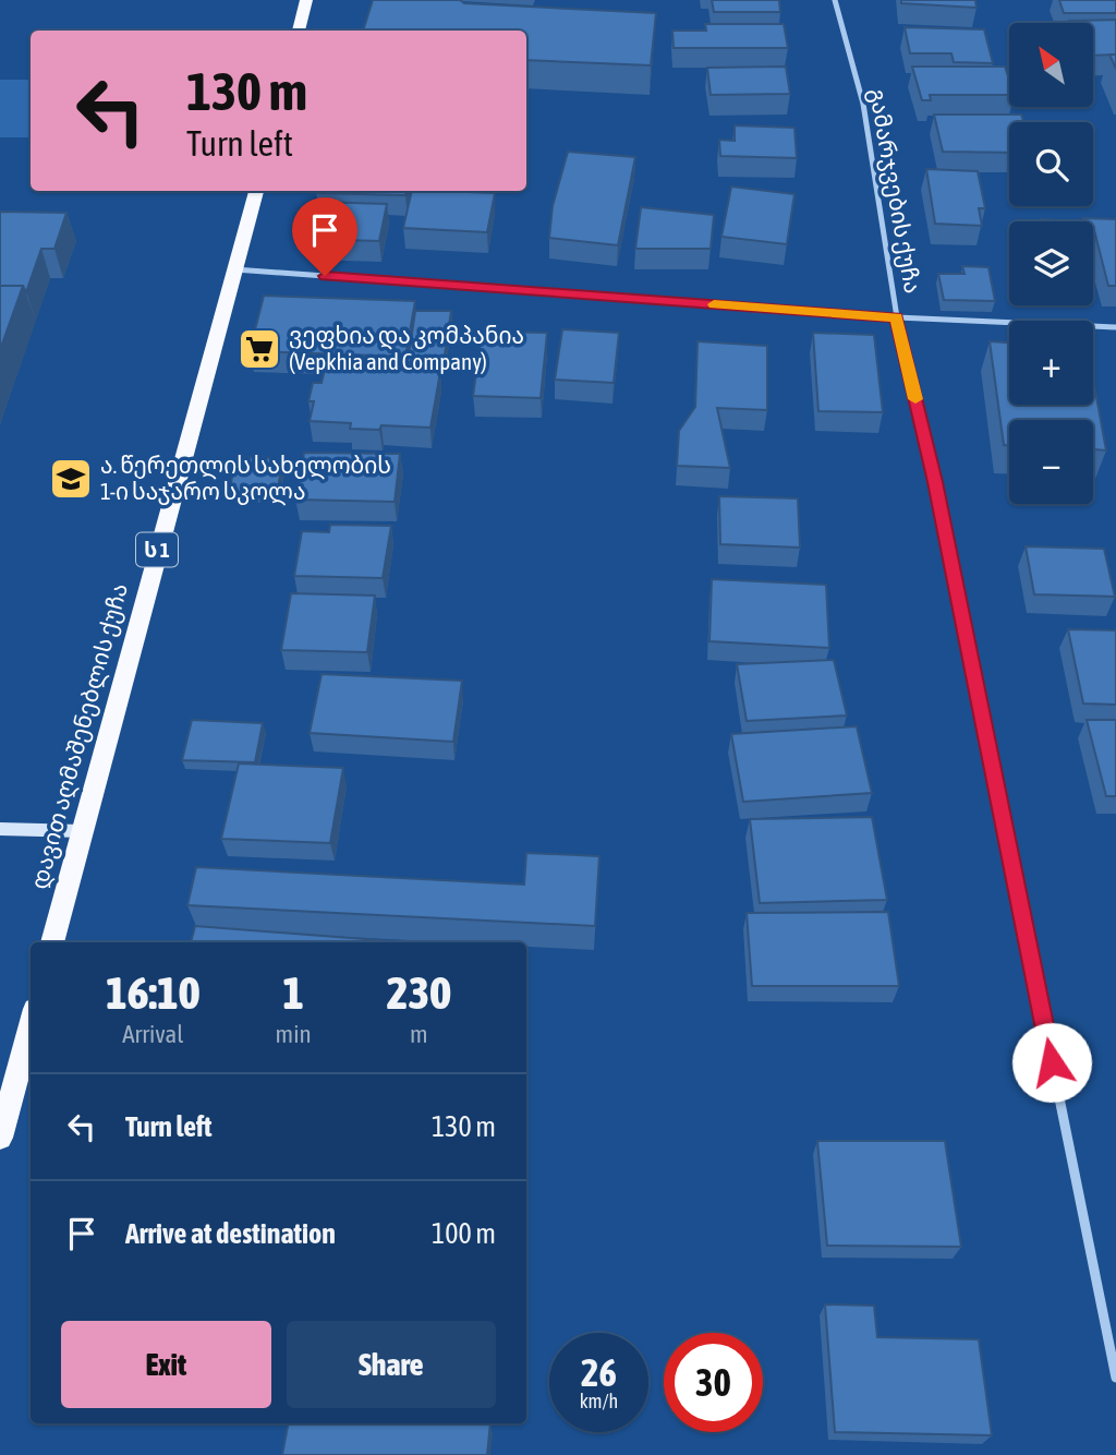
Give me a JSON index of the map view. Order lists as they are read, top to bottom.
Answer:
{
  "streets": {
    "highway": ["ს 1", "დავით აღმაშენებლის ქუჩა"],
    "street": ["გამარჯვების ქუჩა"]
  },
  "places": {
    "supermarket": ["ვეფხია და კომპანია (Vepkhia and Company)"],
    "school or university": ["ა. წერეთლის სახელობის 1-ი საჯარო სკოლა"]
  },
  "north": "top left",
  "page": {
    "map_buttons": ["+", "−"],
    "turn": ["130 m", "Turn left"],
    "eta": [
      "16:10",
      "Arrival",
      "1",
      "min",
      "230",
      "m"
    ],
    "list": [
      {
        "name": "Turn left",
        "value": "130 m"
      },
      {
        "name": "Arrive at destination",
        "value": "100 m"
      }
    ],
    "buttons": ["Exit", "Share"],
    "speed": "26 km/h",
    "limit": "30"
  }
}
